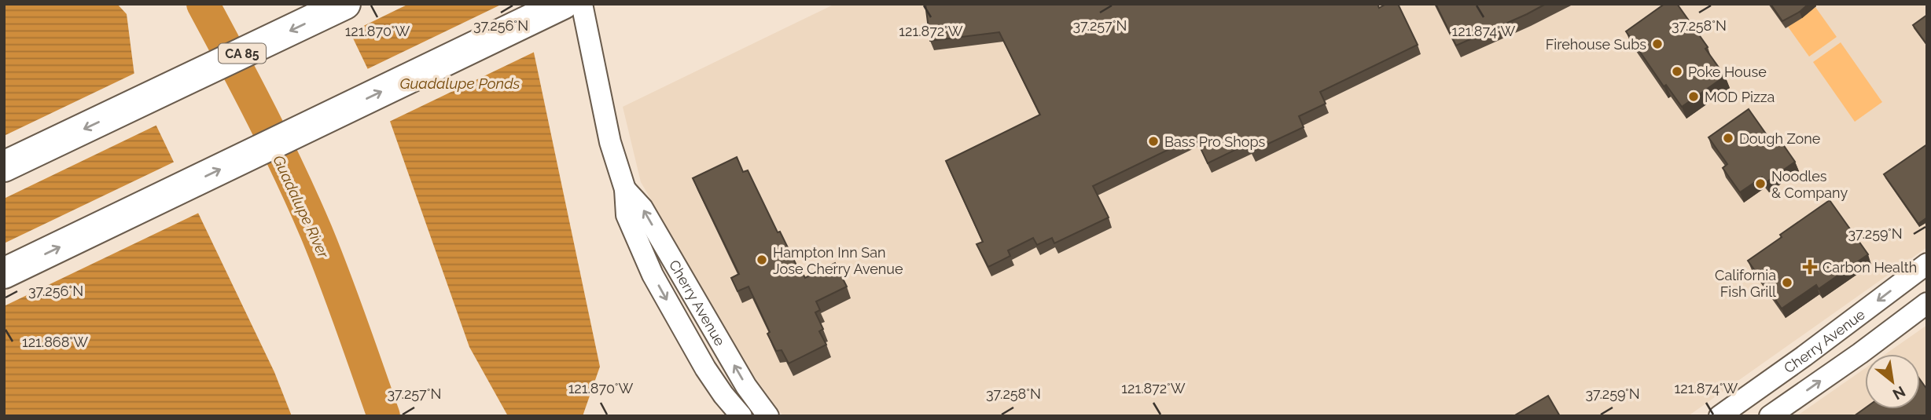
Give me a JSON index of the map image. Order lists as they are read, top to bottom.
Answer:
{
  "streets": {
    "highway": ["CA 85"],
    "street": ["Cherry Avenue"]
  },
  "water": ["Guadalupe Ponds", "Guadalupe River"],
  "places": {
    "other": [
      "Firehouse Subs",
      "Poke House",
      "MOD Pizza",
      "Dough Zone",
      "Bass Pro Shops",
      "Noodles & Company",
      "Hampton Inn San Jose Cherry Avenue",
      "California Fish Grill"
    ],
    "health": ["Carbon Health"]
  },
  "north": "bottom right",
  "coordinates": [
    "37.256°N",
    "37.257°N",
    "37.258°N",
    "121.874°W",
    "121.870°W",
    "121.872°W",
    "37.259°N",
    "121.868°W"
  ]
}
